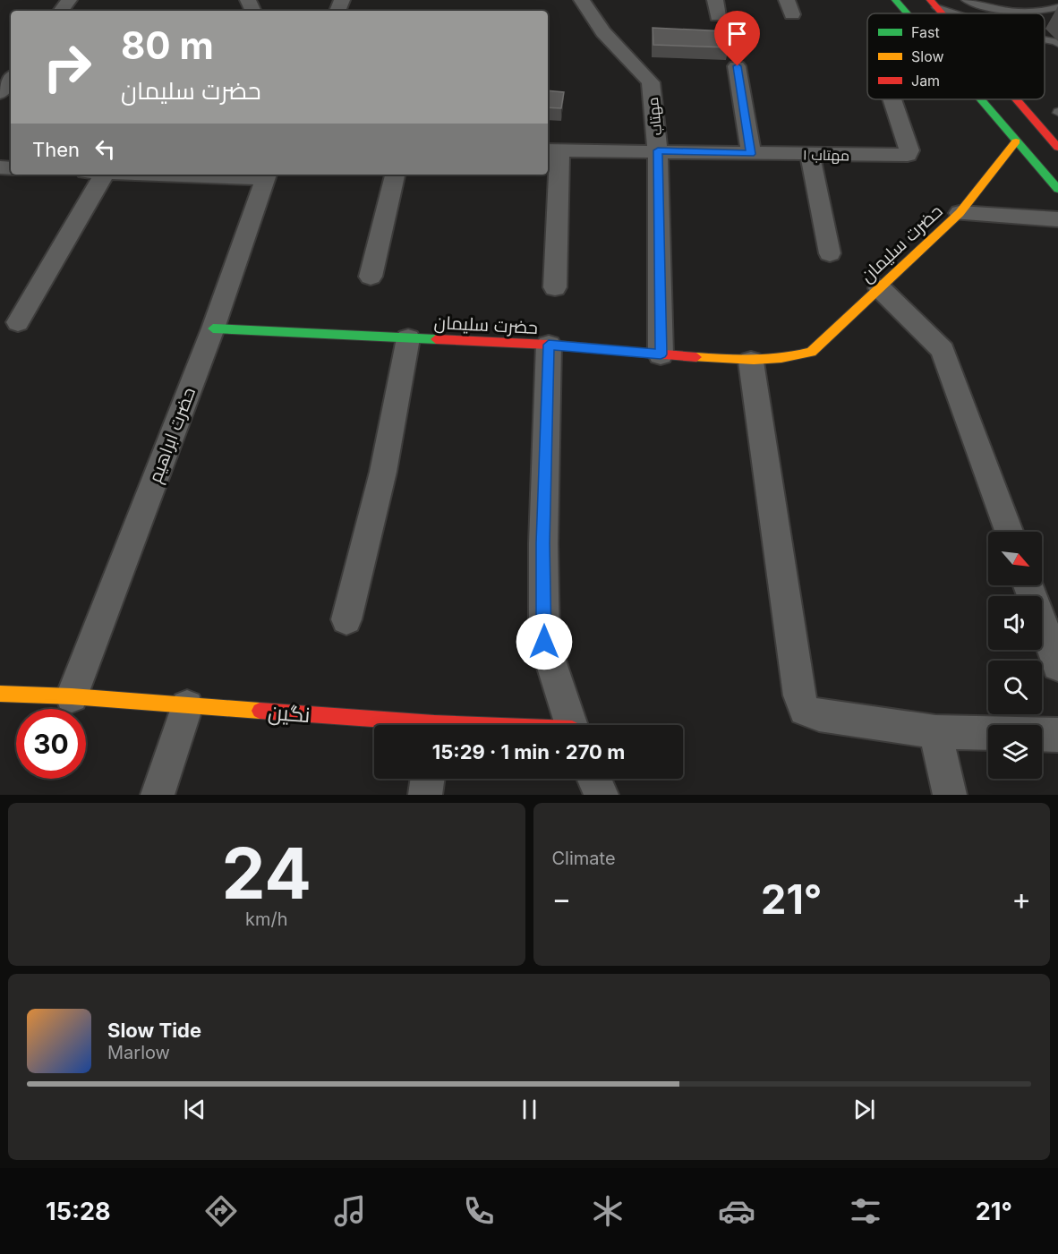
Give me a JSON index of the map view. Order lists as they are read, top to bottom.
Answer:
{
  "streets": {
    "street": [
      "مهتاب",
      "مهتاب ۱",
      "حضرت سلیمان",
      "حضرت ابراهیم",
      "نگین"
    ]
  },
  "crossings": [
    ["مهتاب", "مهتاب ۱"],
    ["مهتاب", "حضرت سلیمان"],
    ["حضرت سلیمان", "حضرت ابراهیم"],
    ["حضرت ابراهیم", "نگین"]
  ],
  "legend": ["Fast", "Slow", "Jam"],
  "north": "bottom right",
  "page": {
    "turn": ["80 m", "حضرت سلیمان"],
    "then": "Then",
    "limit": "30",
    "trip": "15:29 · 1 min · 270 m",
    "tile": [
      ["24", "km/h"],
      "Climate"
    ],
    "heat": ["−", "21°", "+"],
    "song": ["Slow Tide", "Marlow"],
    "tabs": ["15:28", "21°"]
  }
}
